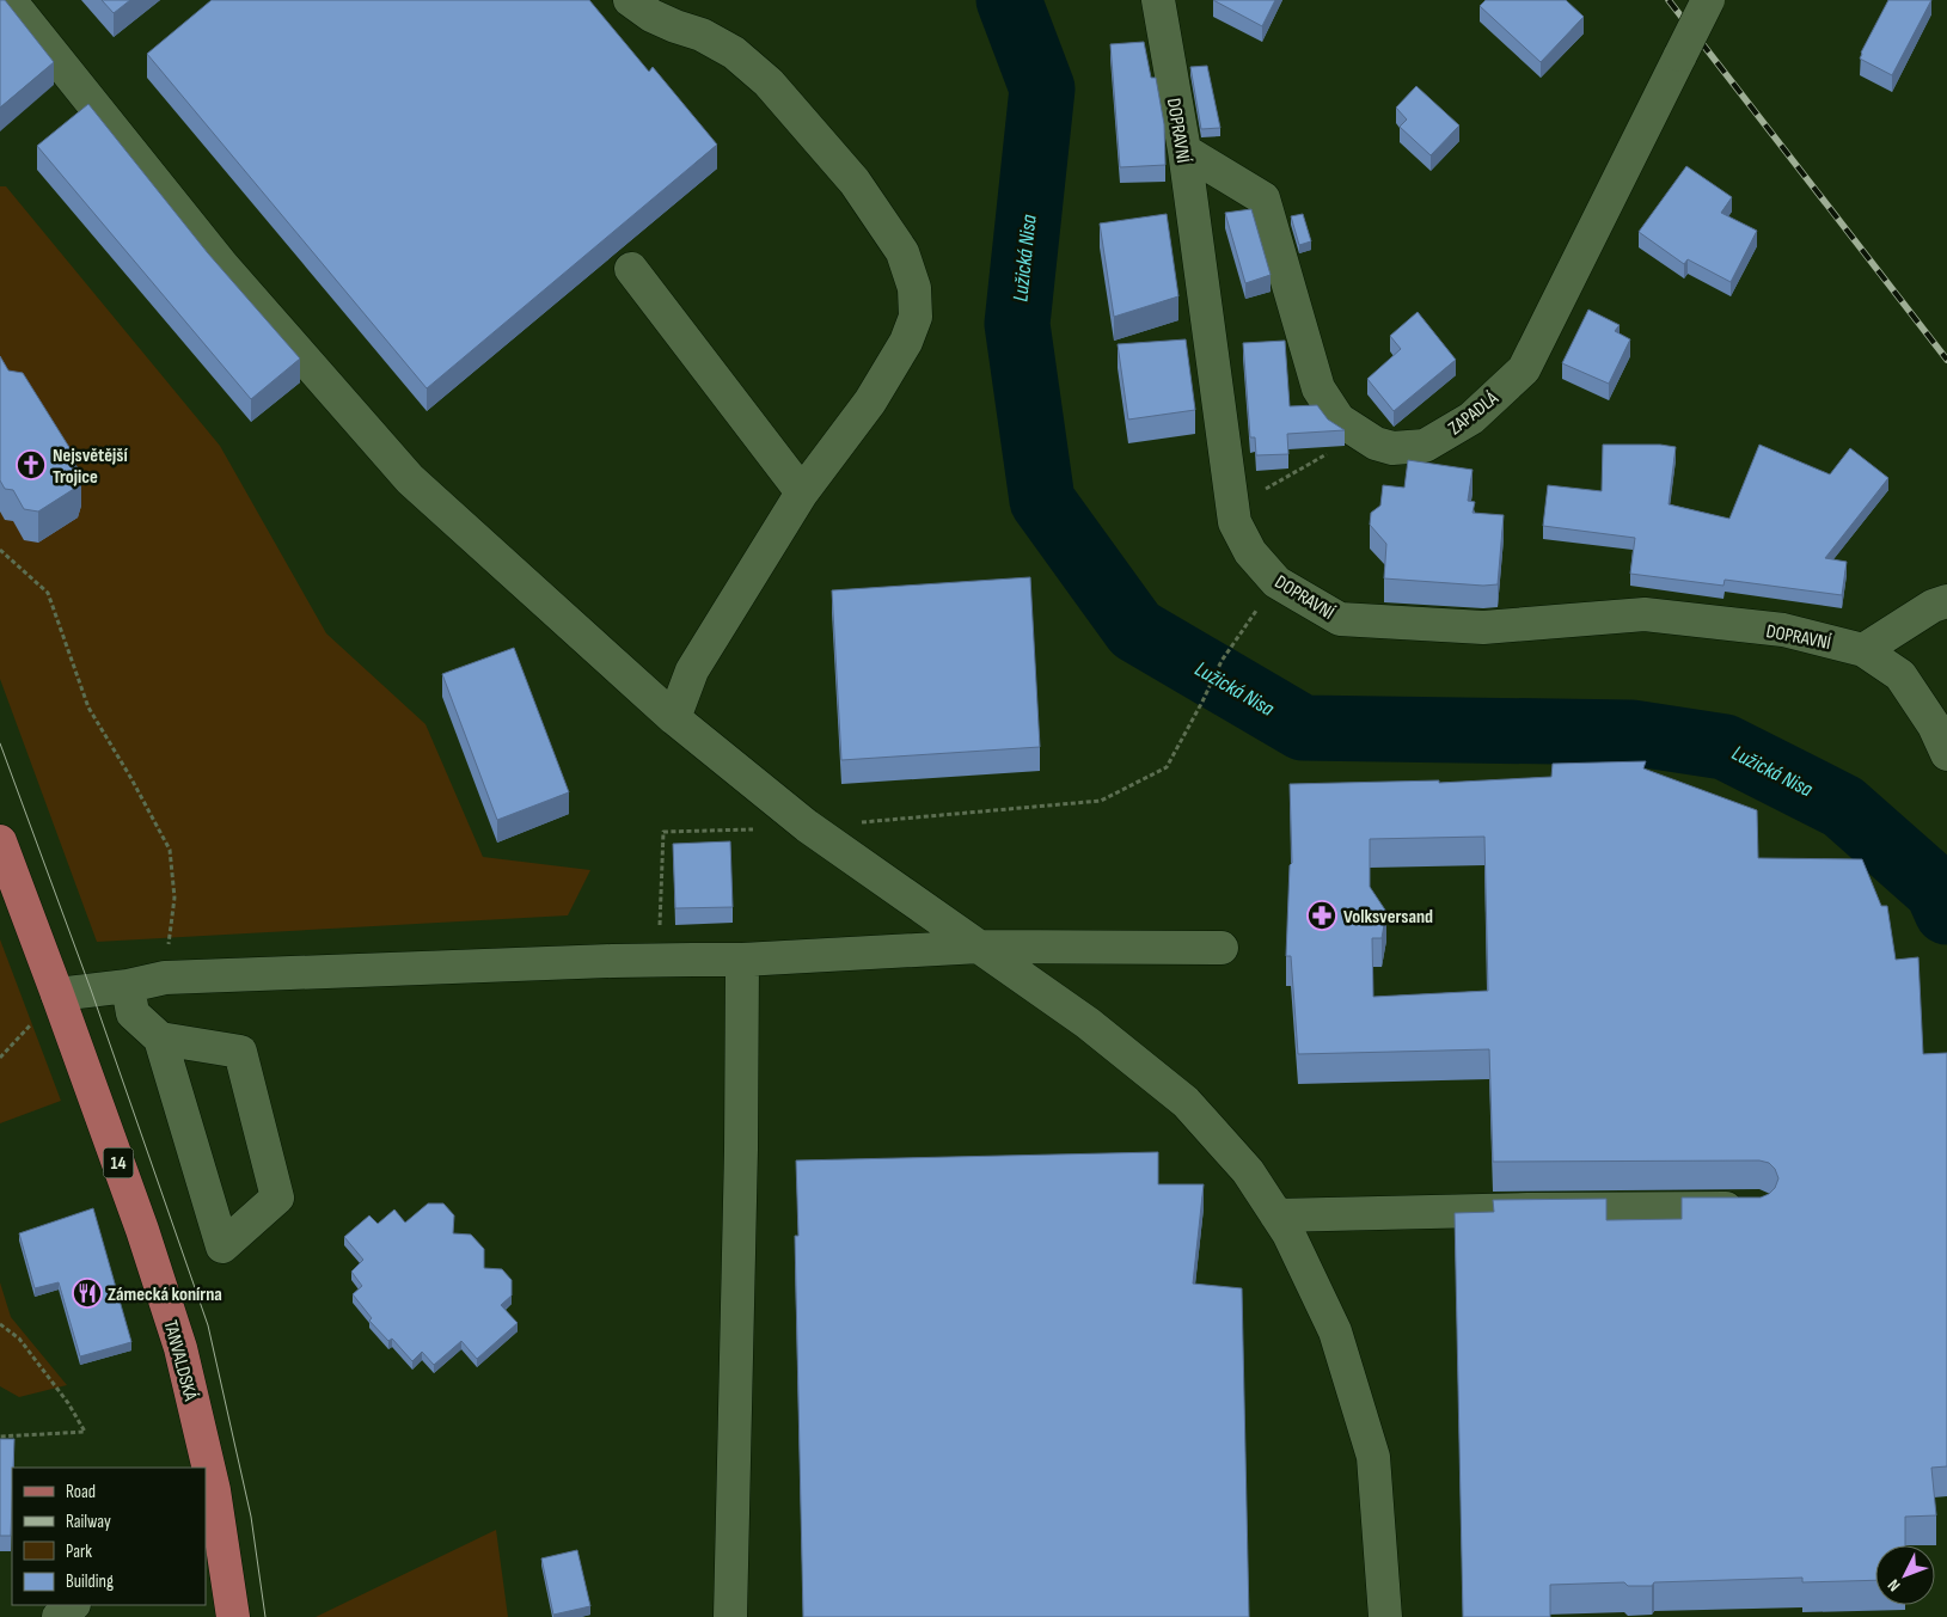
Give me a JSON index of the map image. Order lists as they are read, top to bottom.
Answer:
{
  "streets": {
    "main road": ["14", "TANVALDSKÁ"],
    "street": ["DOPRAVNÍ", "ZAPADLÁ"]
  },
  "crossings": [
    ["DOPRAVNÍ", "ZAPADLÁ"]
  ],
  "water": ["Lužická Nisa"],
  "places": {
    "church": ["Nejsvětější Trojice"],
    "pharmacy": ["Volksversand"],
    "restaurant": ["Zámecká konírna"]
  },
  "legend": [
    "Road",
    "Railway",
    "Park",
    "Building"
  ],
  "north": "bottom left"
}
